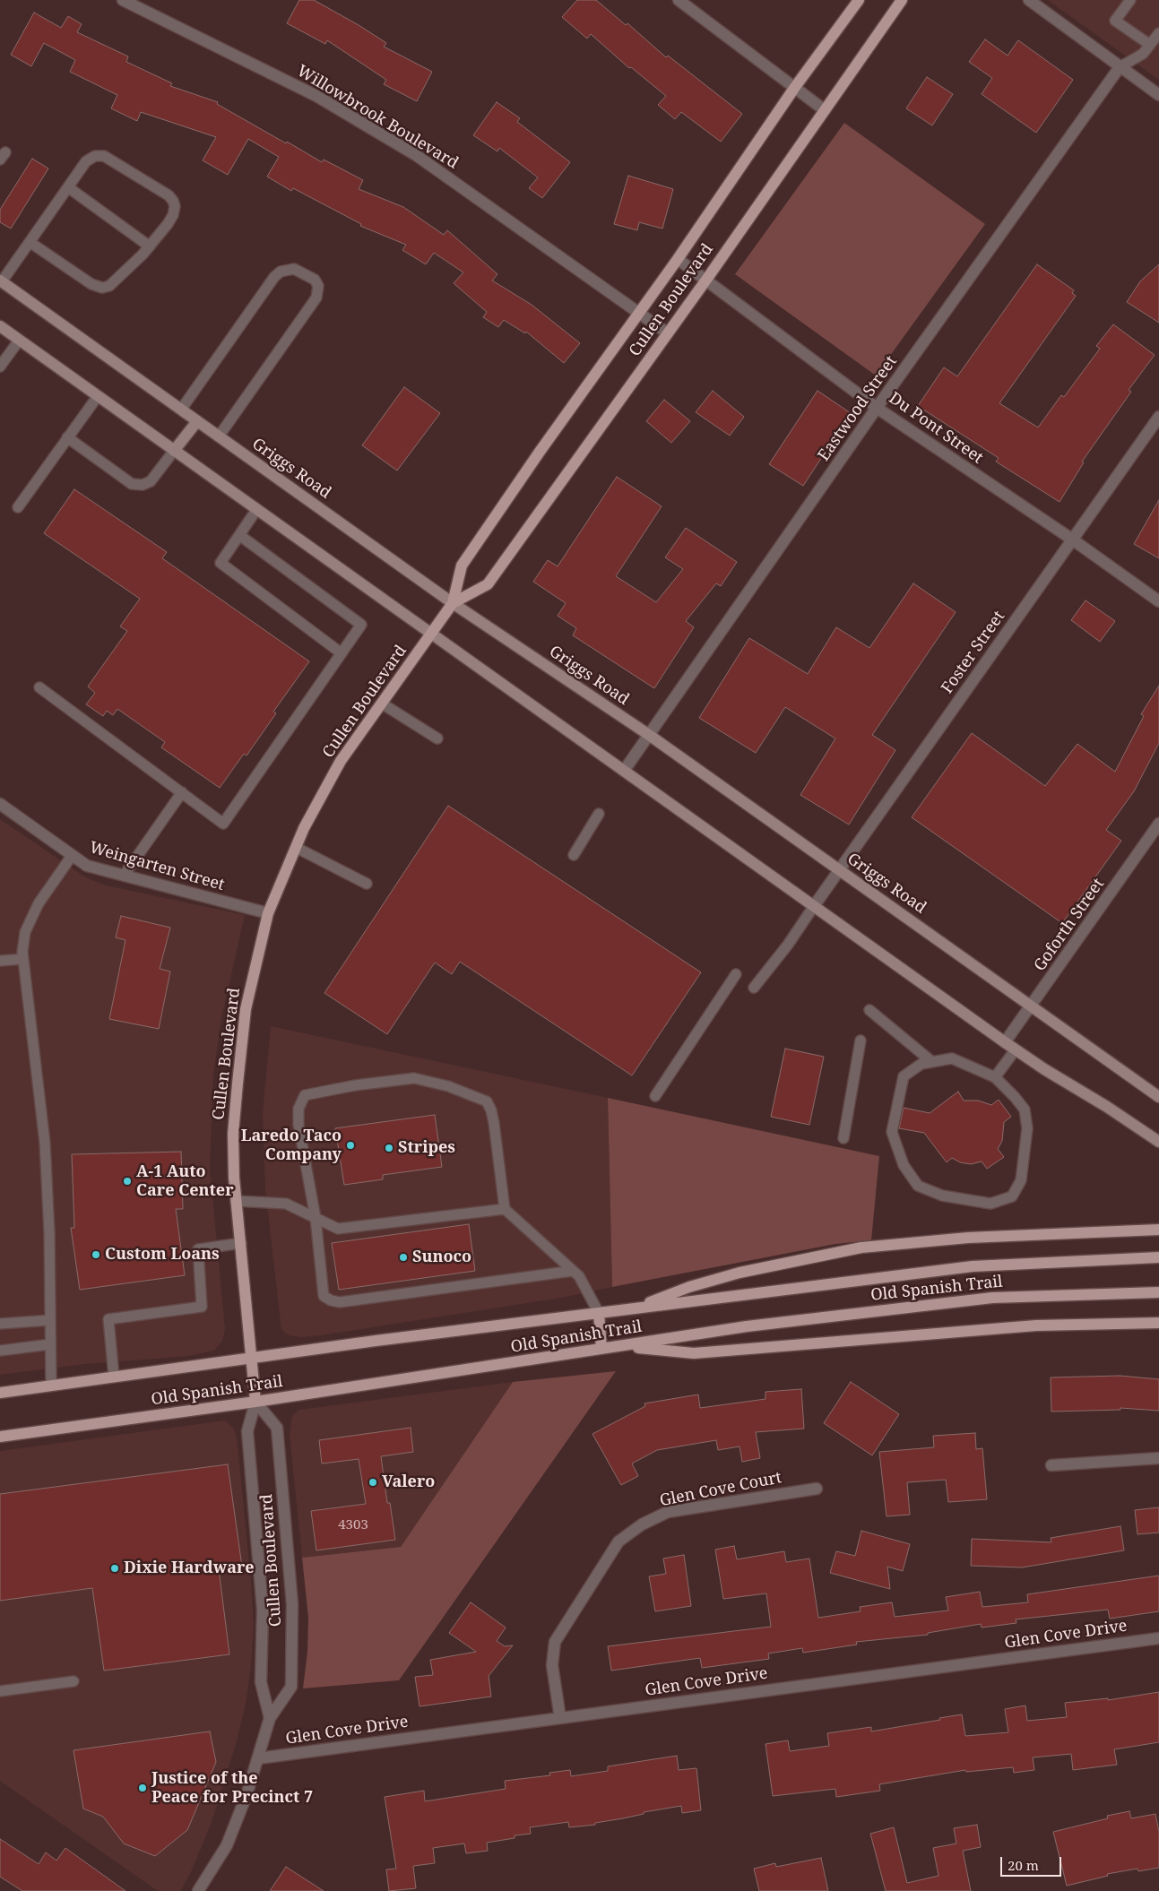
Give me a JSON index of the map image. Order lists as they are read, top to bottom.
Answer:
{
  "streets": {
    "main road": ["Cullen Boulevard", "Griggs Road", "Old Spanish Trail"],
    "street": [
      "Willowbrook Boulevard",
      "Eastwood Street",
      "Du Pont Street",
      "Foster Street",
      "Weingarten Street",
      "Goforth Street",
      "Glen Cove Court",
      "Glen Cove Drive"
    ]
  },
  "crossings": [
    ["Willowbrook Boulevard", "Cullen Boulevard"],
    ["Cullen Boulevard", "Du Pont Street"],
    ["Cullen Boulevard", "Griggs Road"],
    ["Cullen Boulevard", "Weingarten Street"],
    ["Cullen Boulevard", "Old Spanish Trail"],
    ["Cullen Boulevard", "Glen Cove Drive"],
    ["Eastwood Street", "Du Pont Street"],
    ["Eastwood Street", "Griggs Road"],
    ["Du Pont Street", "Foster Street"],
    ["Griggs Road", "Foster Street"],
    ["Griggs Road", "Goforth Street"],
    ["Glen Cove Court", "Glen Cove Drive"]
  ],
  "places": [
    "Laredo Taco Company",
    "Stripes",
    "A-1 Auto Care Center",
    "Custom Loans",
    "Sunoco",
    "Valero",
    "Dixie Hardware",
    "Justice of the Peace for Precinct 7"
  ],
  "house_numbers": ["4303"],
  "scale_bar": "20 m"
}
